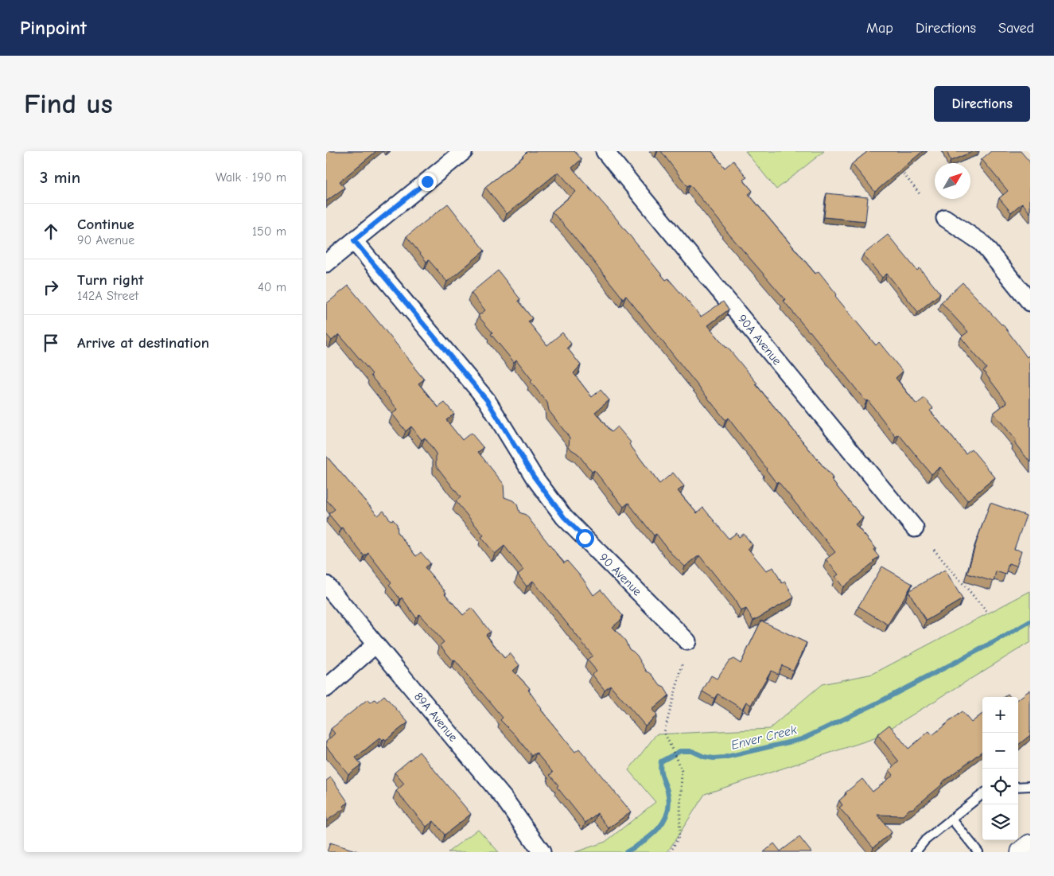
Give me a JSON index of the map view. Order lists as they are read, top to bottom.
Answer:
{
  "streets": {
    "street": ["90A Avenue", "90 Avenue", "89A Avenue"]
  },
  "water": ["Enver Creek"],
  "north": "top right",
  "page": {
    "header": "Pinpoint",
    "nav": ["Map", "Directions", "Saved"],
    "buttons": "Directions",
    "title": "Find us",
    "heading": ["3 min", "Walk · 190 m"],
    "list": [
      ["Continue", "90 Avenue", "150 m"],
      ["Turn right", "142A Street", "40 m"],
      "Arrive at destination"
    ],
    "map_buttons": ["+", "−"]
  }
}
